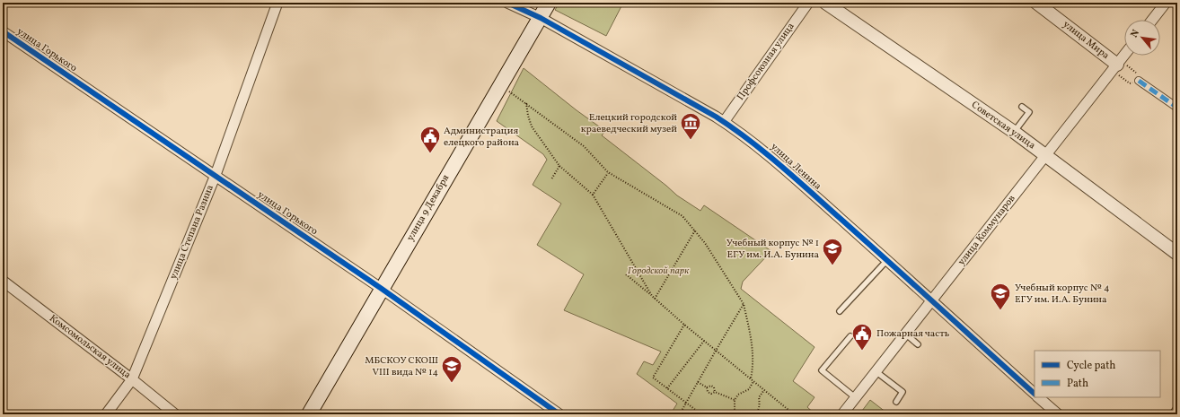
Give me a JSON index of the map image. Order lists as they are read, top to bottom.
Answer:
{
  "streets": {
    "main road": ["улица 9 Декабря"],
    "street": [
      "улица Мира",
      "улица Горького",
      "Профсоюзная улица",
      "Советская улица",
      "улица Ленина",
      "улица Коммунаров",
      "улица Степана Разина",
      "Комсомольская улица"
    ]
  },
  "crossings": [
    ["улица Мира", "улица Коммунаров"],
    ["улица Горького", "улица 9 Декабря"],
    ["улица Горького", "улица Степана Разина"],
    ["Профсоюзная улица", "улица Ленина"],
    ["Советская улица", "улица Коммунаров"],
    ["улица Ленина", "улица 9 Декабря"],
    ["улица Ленина", "улица Коммунаров"],
    ["улица Степана Разина", "Комсомольская улица"]
  ],
  "parks": ["Городской парк"],
  "places": {
    "museum": ["Елецкий городской краеведческий музей"],
    "public building": ["Администрация елецкого района", "Пожарная часть"],
    "school or university": ["Учебный корпус № 1 ЕГУ им. И.А. Бунина", "Учебный корпус № 4 ЕГУ им. И.А. Бунина", "МБСКОУ СКОШ VIII вида № 14"]
  },
  "legend": ["Cycle path", "Path"],
  "north": "top left"
}
